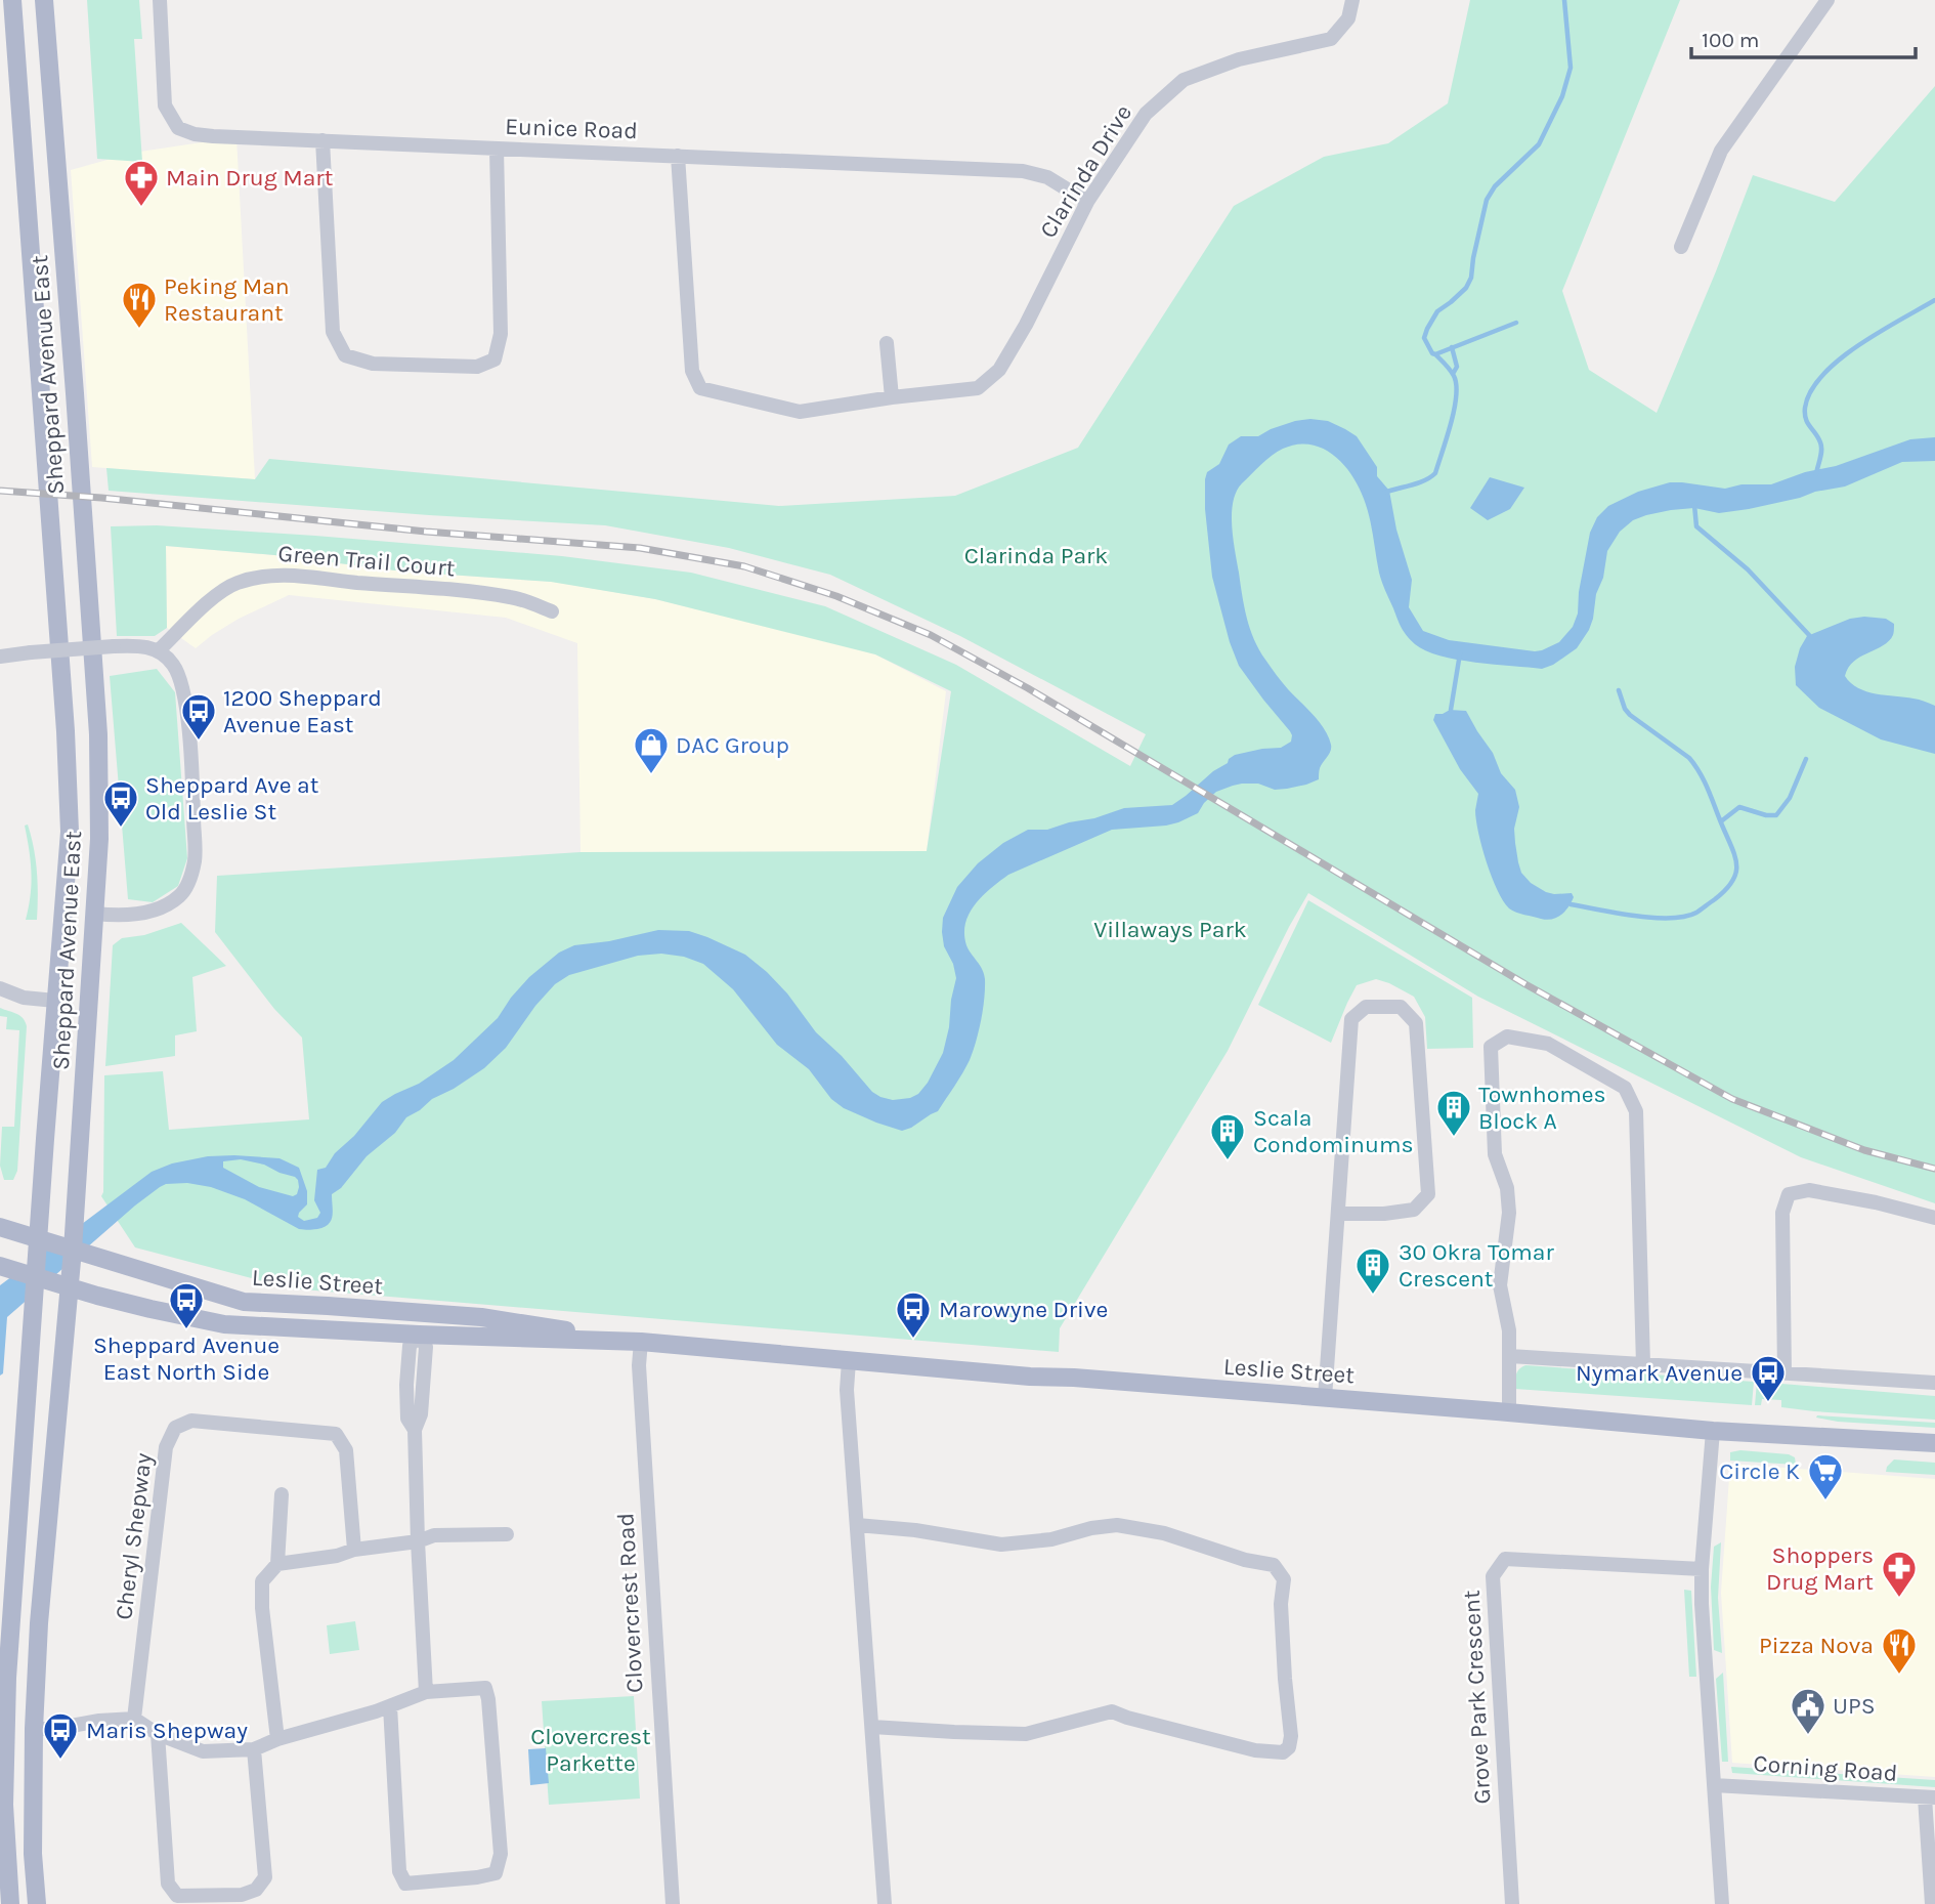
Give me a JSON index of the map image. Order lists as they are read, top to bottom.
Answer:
{
  "streets": {
    "main road": ["Sheppard Avenue East", "Leslie Street"],
    "street": [
      "Eunice Road",
      "Clarinda Drive",
      "Green Trail Court",
      "Cheryl Shepway",
      "Clovercrest Road",
      "Grove Park Crescent",
      "Corning Road"
    ]
  },
  "crossings": [
    ["Eunice Road", "Clarinda Drive"],
    ["Sheppard Avenue East", "Leslie Street"],
    ["Leslie Street", "Clovercrest Road"]
  ],
  "parks": ["Clarinda Park", "Villaways Park", "Clovercrest Parkette"],
  "places": {
    "pharmacy": ["Main Drug Mart", "Shoppers Drug Mart"],
    "restaurant": ["Peking Man Restaurant", "Pizza Nova"],
    "bus stop": [
      "1200 Sheppard Avenue East",
      "Sheppard Ave at Old Leslie St",
      "Sheppard Avenue East North Side",
      "Marowyne Drive",
      "Nymark Avenue",
      "Maris Shepway"
    ],
    "shop": ["DAC Group"],
    "building": ["Townhomes Block A", "Scala Condominums", "30 Okra Tomar Crescent"],
    "supermarket": ["Circle K"],
    "public building": ["UPS"]
  },
  "scale_bar": "100 m"
}
